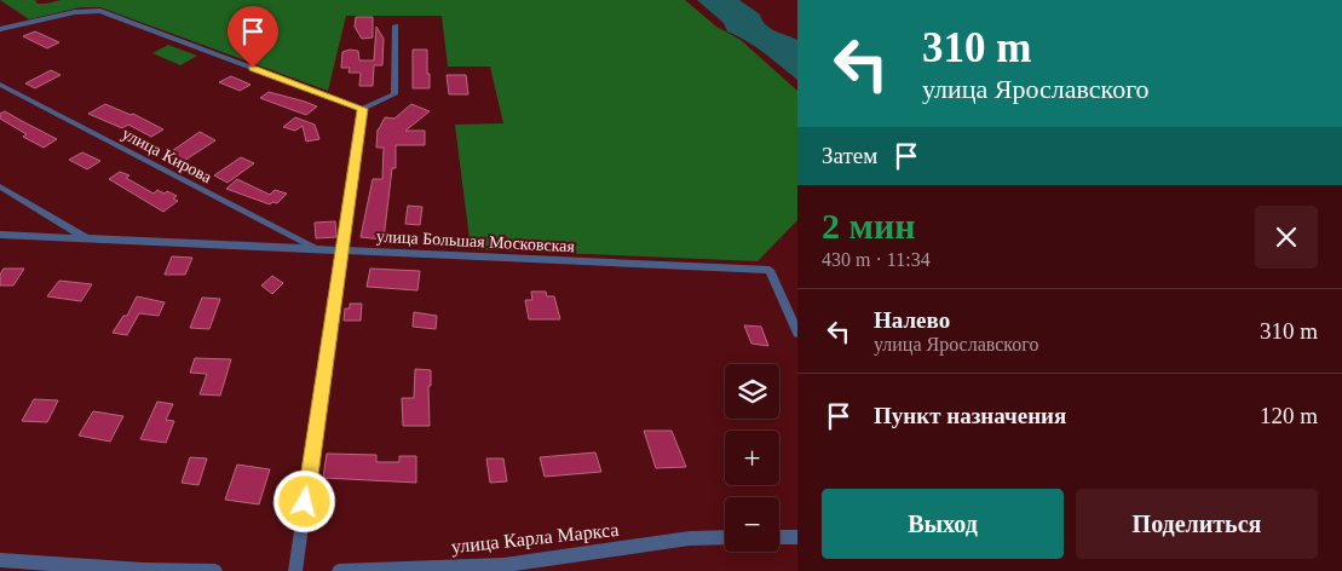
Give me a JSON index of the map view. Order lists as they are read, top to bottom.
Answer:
{
  "streets": {
    "street": ["улица Кирова", "улица Большая Московская", "улица Карла Маркса"]
  },
  "crossings": [
    ["улица Кирова", "улица Большая Московская"]
  ],
  "page": {
    "turn": ["310 m", "улица Ярославского"],
    "then": "Затем",
    "heading": ["2 мин", "430 m · 11:34"],
    "list": [
      {
        "name": "Налево",
        "note": "улица Ярославского",
        "value": "310 m"
      },
      {
        "name": "Пункт назначения",
        "value": "120 m"
      }
    ],
    "map_buttons": ["+", "−"],
    "buttons": ["Выход", "Поделиться"]
  }
}
